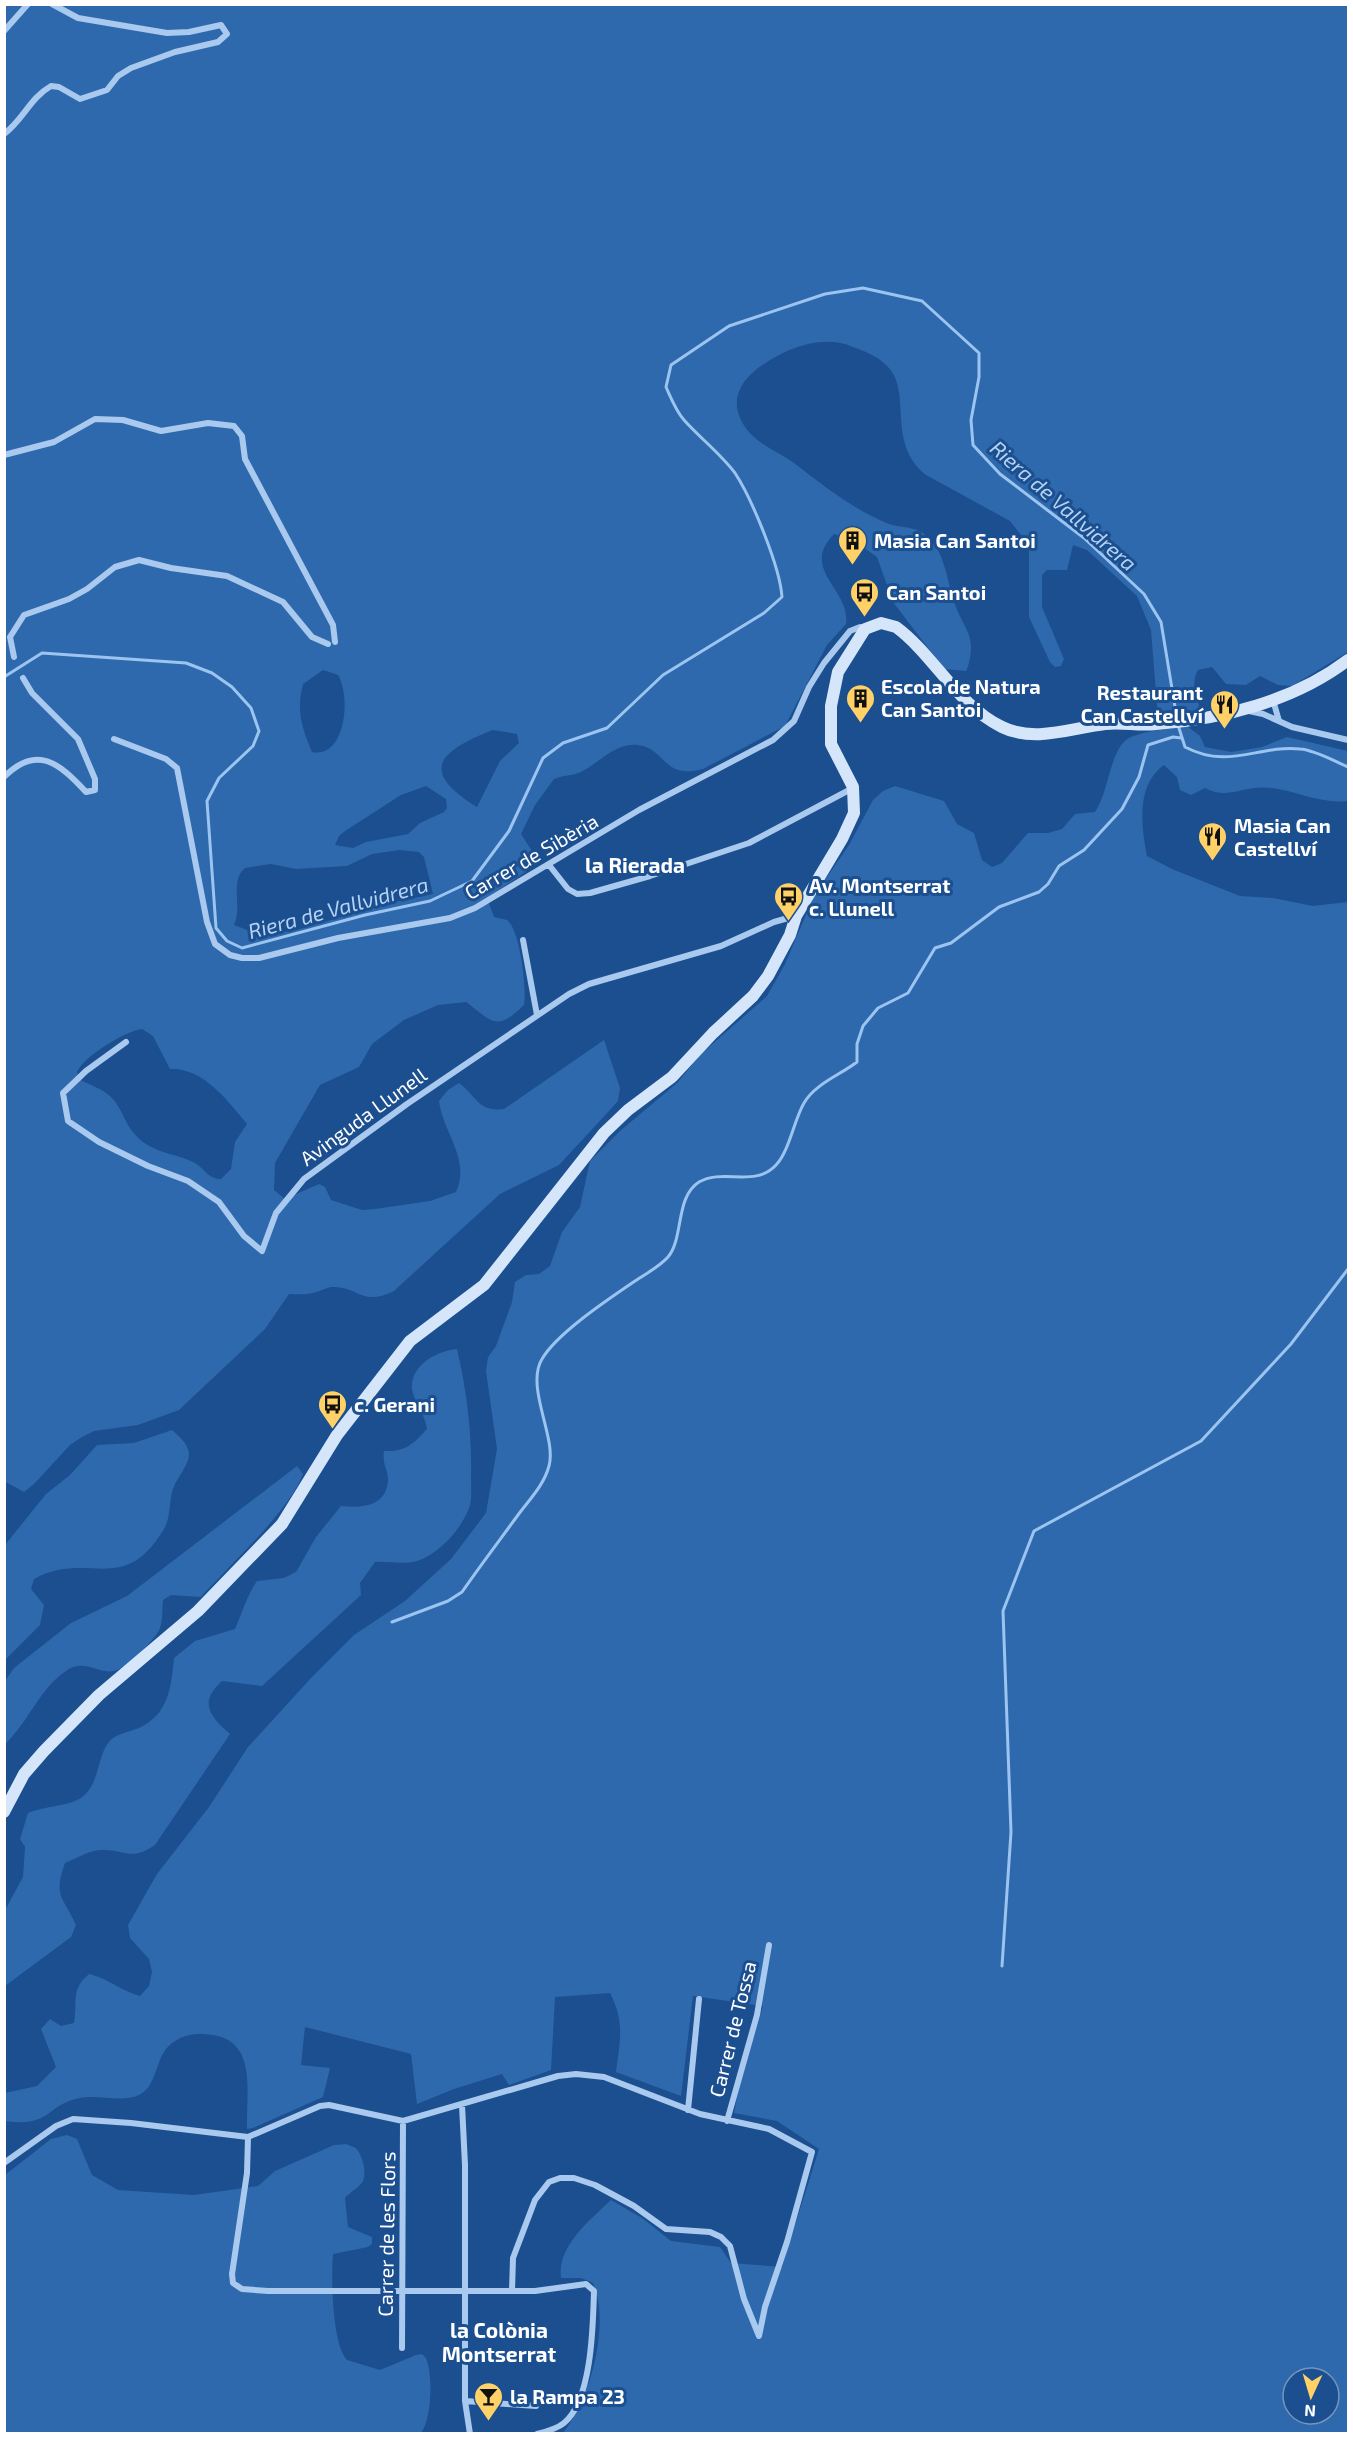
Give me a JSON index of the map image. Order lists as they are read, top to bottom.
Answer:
{
  "streets": {
    "street": [
      "Carrer de Sibèria",
      "Avinguda Llunell",
      "Carrer de Tossa",
      "Carrer de les Flors"
    ]
  },
  "districts": ["la Rierada", "la Colònia Montserrat"],
  "water": ["Riera de Vallvidrera"],
  "places": {
    "building": ["Masia Can Santoi", "Escola de Natura Can Santoi"],
    "bus stop": ["Can Santoi", "Av. Montserrat c. Llunell", "c. Gerani"],
    "restaurant": ["Restaurant Can Castellví", "Masia Can Castellví"],
    "bar": ["la Rampa 23"]
  },
  "north": "bottom"
}
